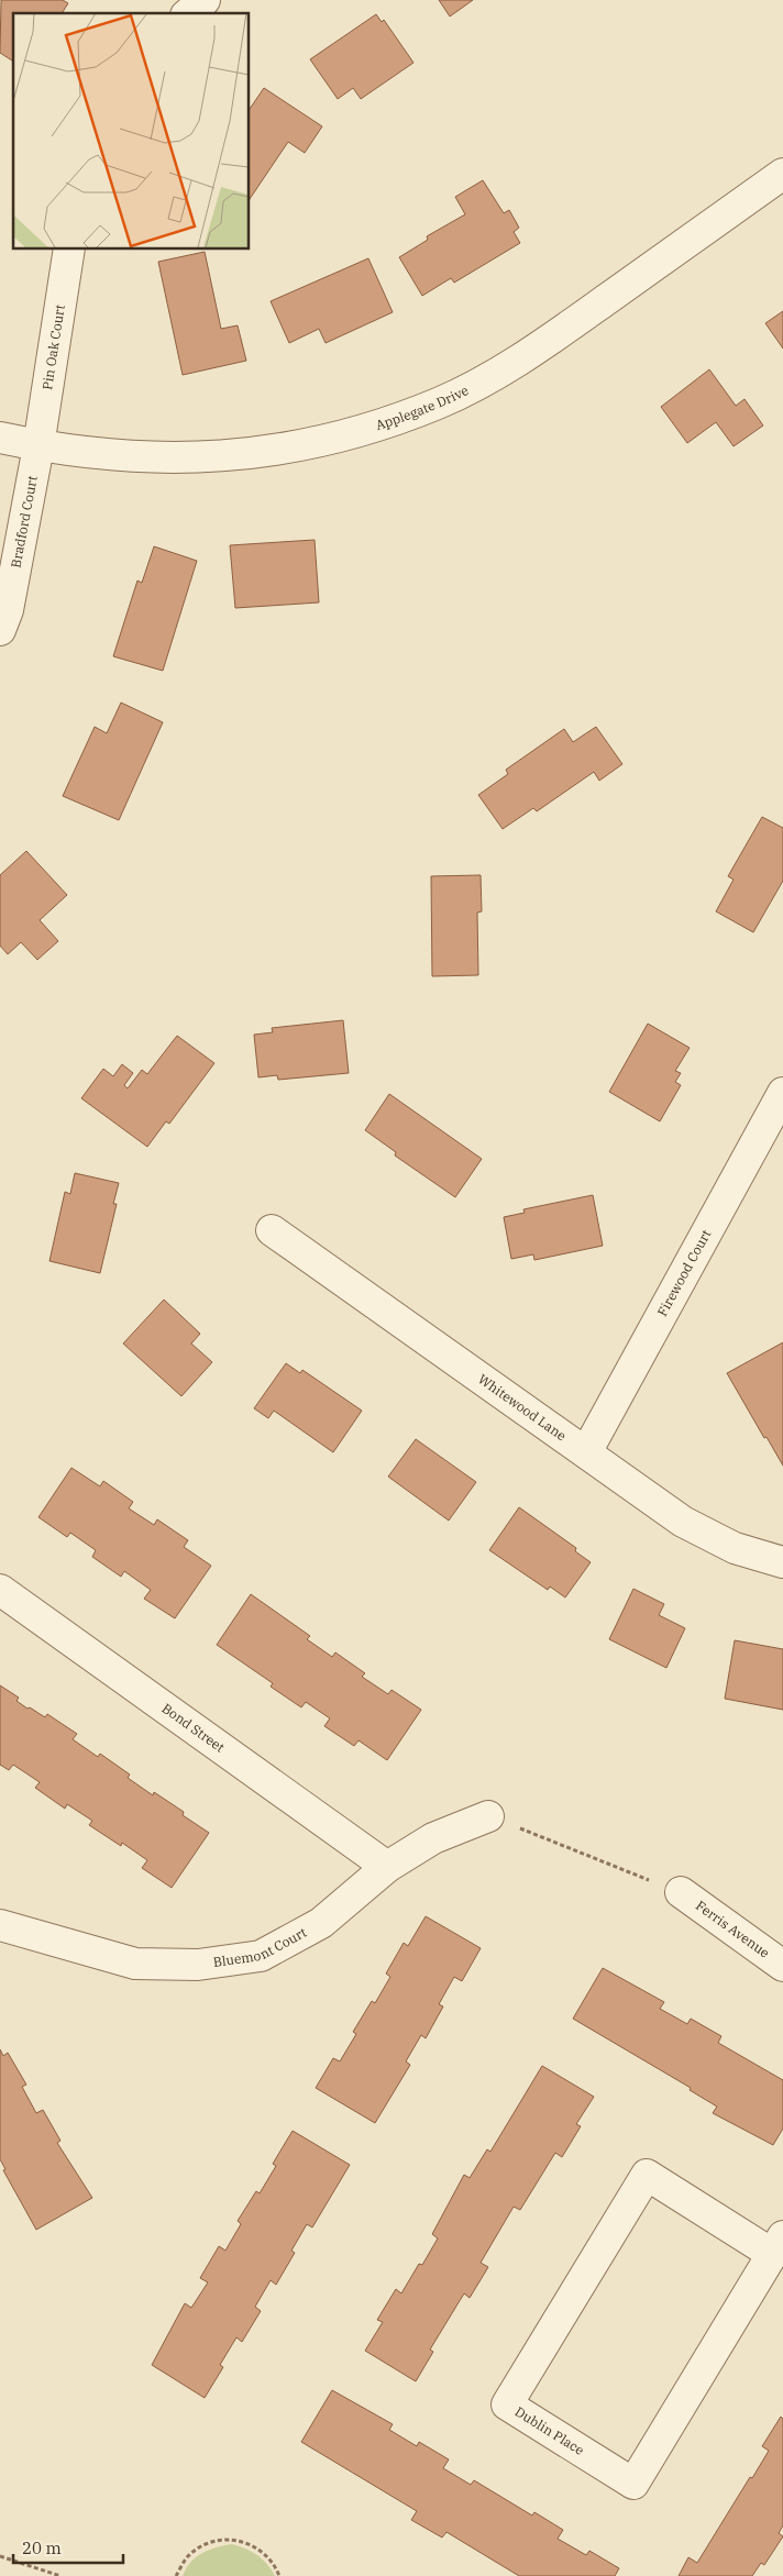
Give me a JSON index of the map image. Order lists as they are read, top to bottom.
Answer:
{
  "streets": {
    "street": [
      "Pin Oak Court",
      "Applegate Drive",
      "Bradford Court",
      "Firewood Court",
      "Whitewood Lane",
      "Bond Street",
      "Ferris Avenue",
      "Bluemont Court",
      "Dublin Place"
    ]
  },
  "crossings": [
    ["Pin Oak Court", "Applegate Drive"],
    ["Pin Oak Court", "Bradford Court"],
    ["Applegate Drive", "Bradford Court"],
    ["Firewood Court", "Whitewood Lane"],
    ["Bond Street", "Bluemont Court"]
  ],
  "scale_bar": "20 m"
}
